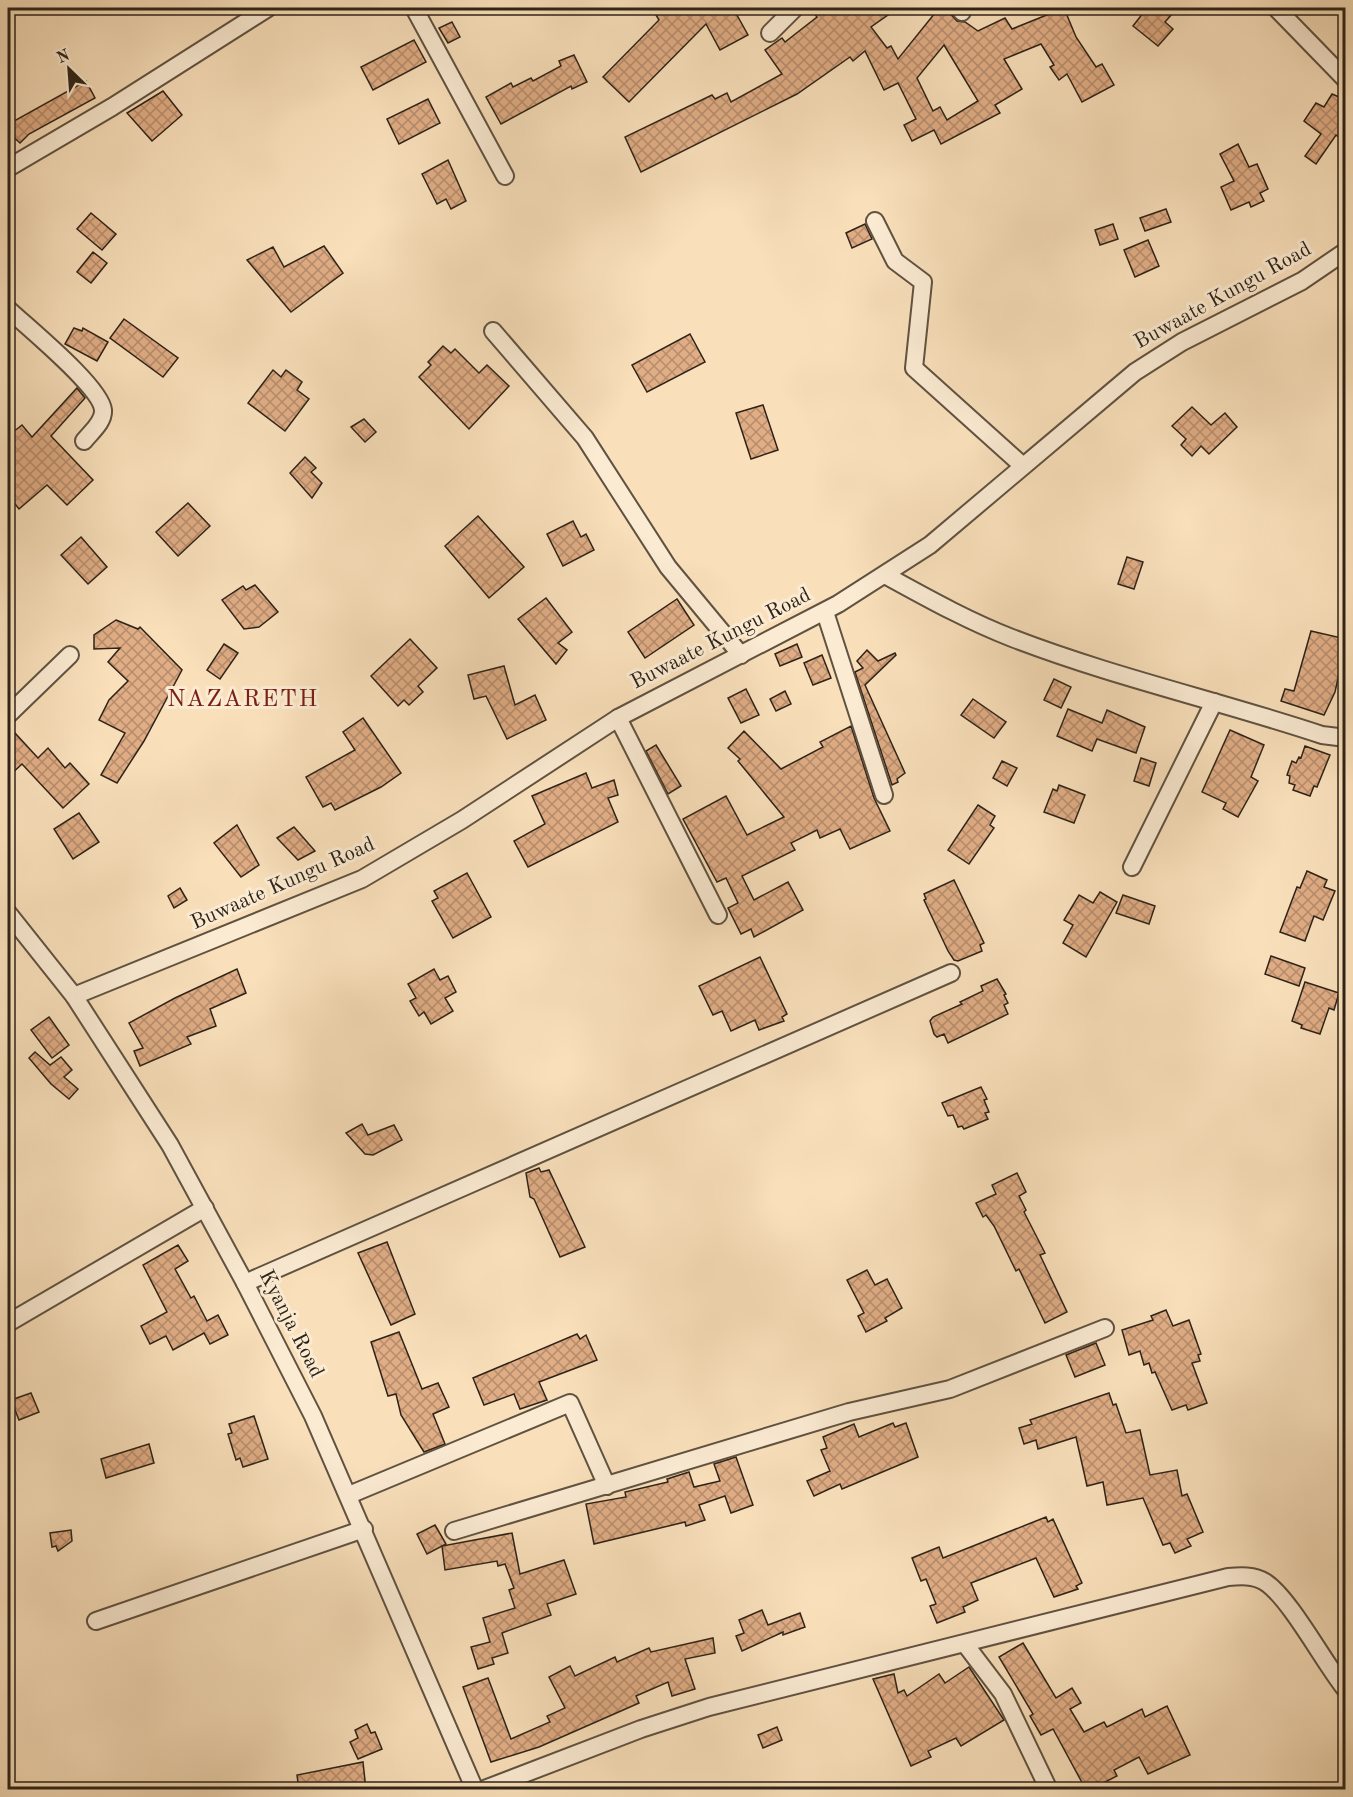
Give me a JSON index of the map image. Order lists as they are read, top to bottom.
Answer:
{
  "streets": {
    "street": ["Buwaate Kungu Road", "Kyanja Road"]
  },
  "crossings": [
    ["Buwaate Kungu Road", "Kyanja Road"]
  ],
  "districts": ["NAZARETH"],
  "north": "top left"
}
